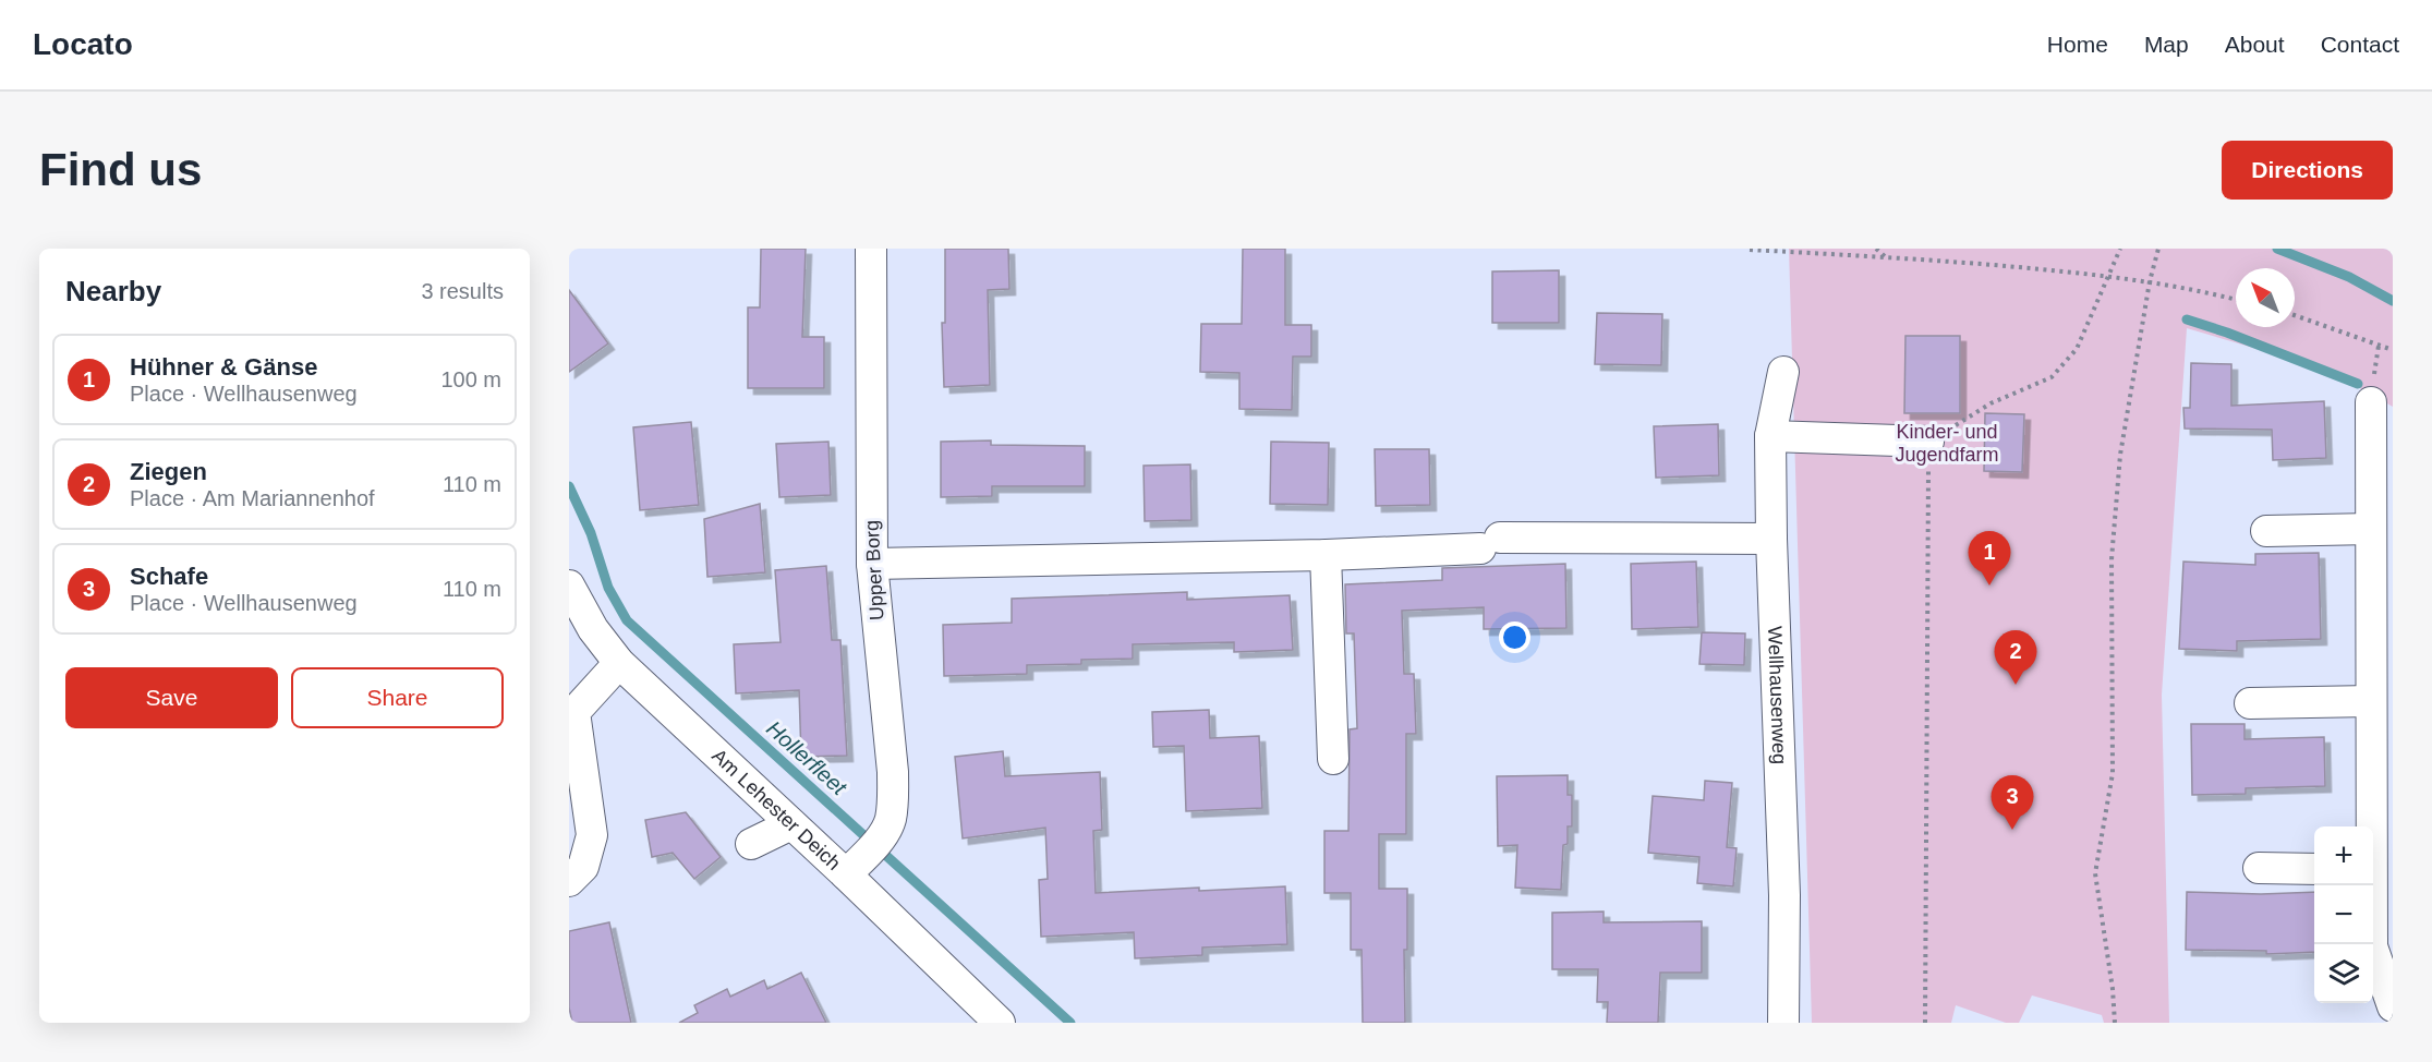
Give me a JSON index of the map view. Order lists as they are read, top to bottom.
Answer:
{
  "streets": {
    "street": ["Upper Borg", "Wellhausenweg", "Am Lehester Deich"]
  },
  "crossings": [
    ["Upper Borg", "Am Lehester Deich"]
  ],
  "water": ["Hollerfleet"],
  "parks": ["Kinder- und Jugendfarm"],
  "north": "top left",
  "page": {
    "header": "Locato",
    "nav": [
      "Home",
      "Map",
      "About",
      "Contact"
    ],
    "buttons": [
      "Directions",
      ["Save", "Share"]
    ],
    "title": "Find us",
    "heading": ["Nearby", "3 results"],
    "list": [
      {
        "mark": "1",
        "name": "Hühner & Gänse",
        "note": "Place · Wellhausenweg",
        "value": "100 m"
      },
      {
        "mark": "2",
        "name": "Ziegen",
        "note": "Place · Am Mariannenhof",
        "value": "110 m"
      },
      {
        "mark": "3",
        "name": "Schafe",
        "note": "Place · Wellhausenweg",
        "value": "110 m"
      }
    ],
    "pins": ["1", "2", "3"],
    "map_buttons": ["+", "−"]
  }
}
